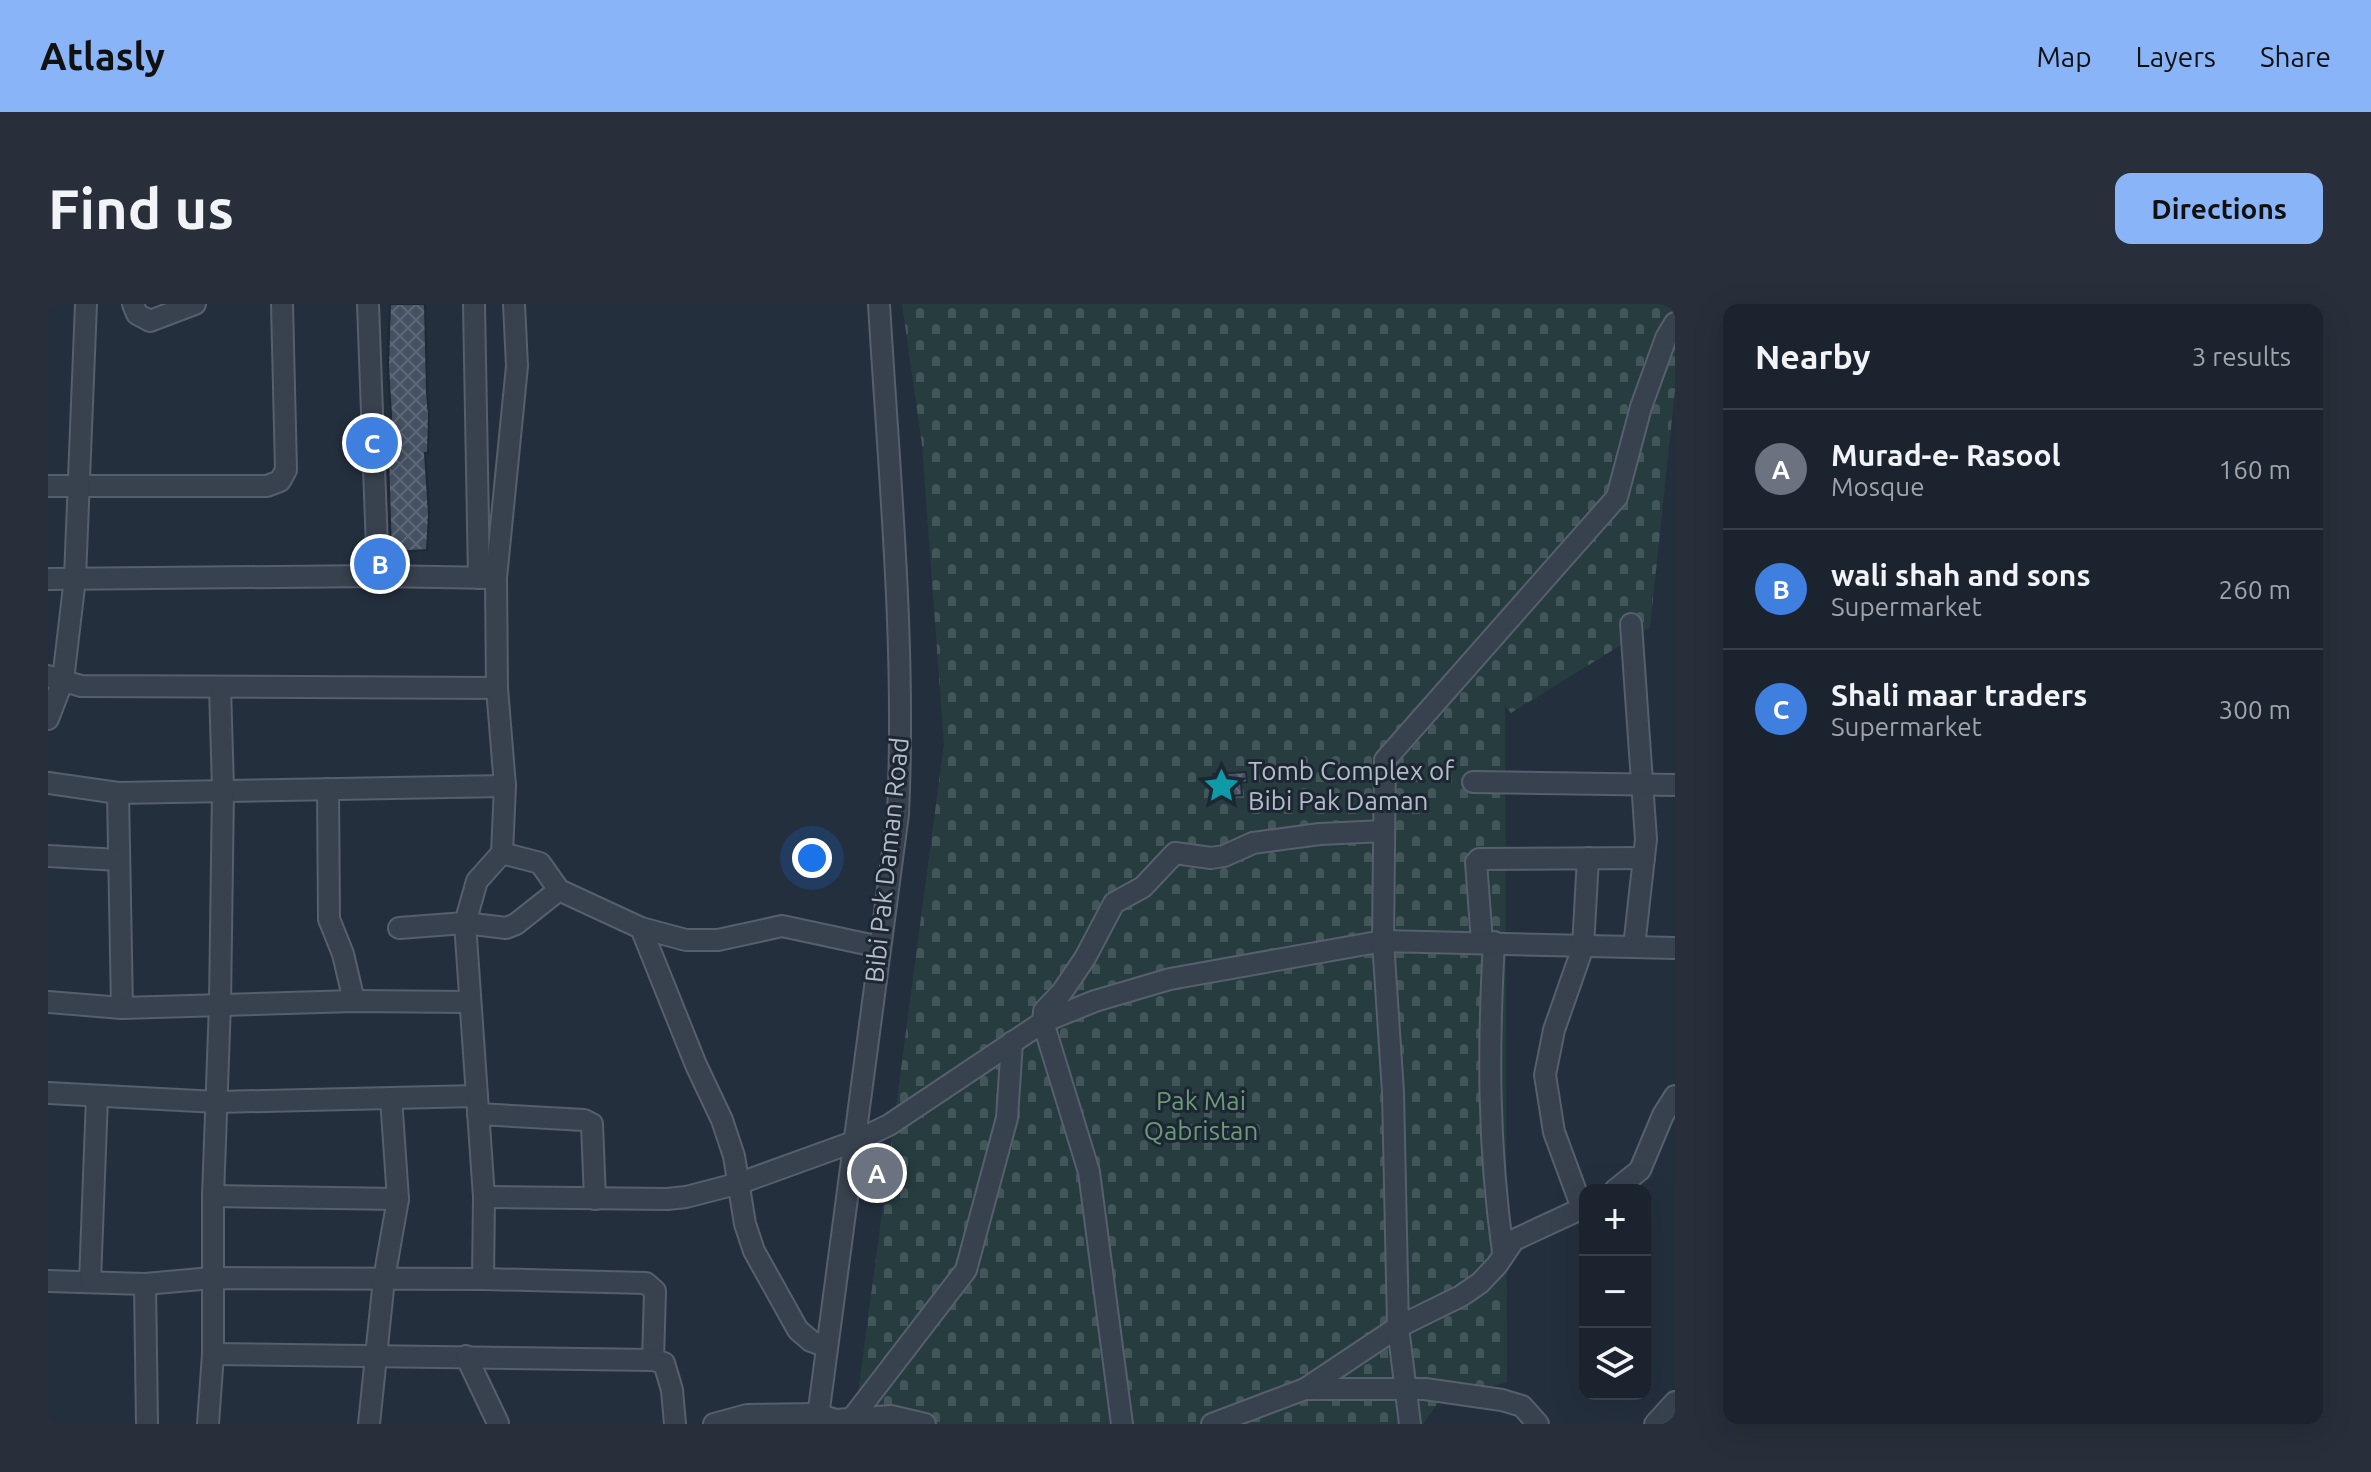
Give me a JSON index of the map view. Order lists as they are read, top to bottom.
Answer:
{
  "streets": {
    "street": ["Bibi Pak Daman Road"]
  },
  "parks": ["Pak Mai Qabristan"],
  "places": {
    "place": ["Tomb Complex of Bibi Pak Daman"]
  },
  "page": {
    "header": "Atlasly",
    "nav": ["Map", "Layers", "Share"],
    "buttons": "Directions",
    "title": "Find us",
    "heading": ["Nearby", "3 results"],
    "list": [
      {
        "mark": "A",
        "name": "Murad-e- Rasool",
        "note": "Mosque",
        "value": "160 m"
      },
      {
        "mark": "B",
        "name": "wali shah and sons",
        "note": "Supermarket",
        "value": "260 m"
      },
      {
        "mark": "C",
        "name": "Shali maar traders",
        "note": "Supermarket",
        "value": "300 m"
      }
    ],
    "pins": ["C", "B", "A"],
    "map_buttons": ["+", "−"]
  }
}
